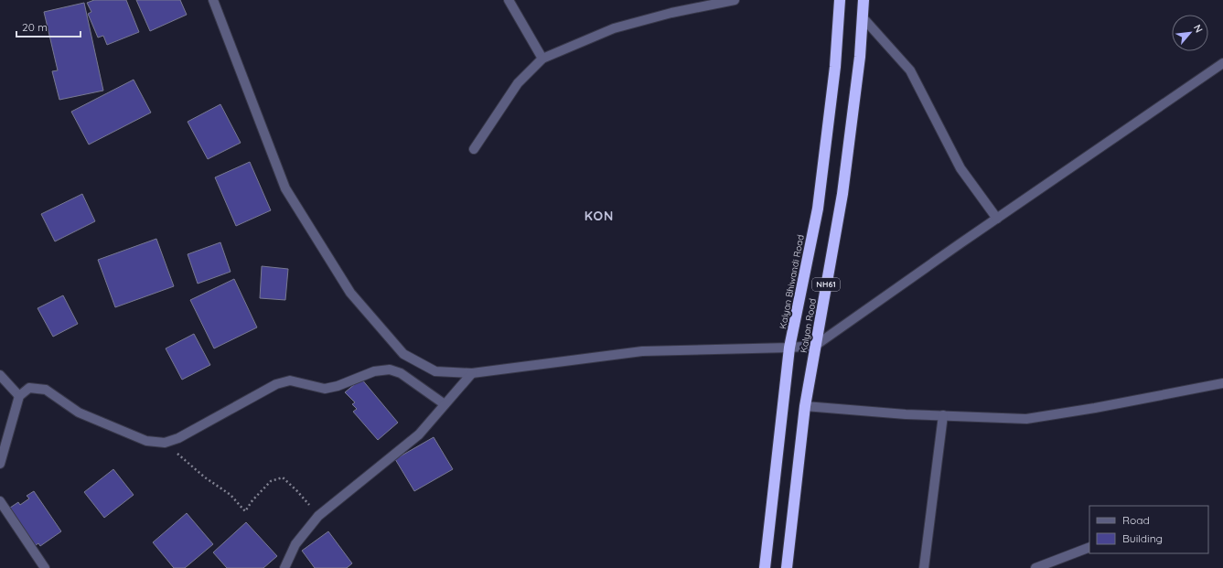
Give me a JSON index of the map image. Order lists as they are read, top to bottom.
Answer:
{
  "streets": {
    "highway": ["Kalyan Bhiwandi Road", "NH61", "Kalyan Road"]
  },
  "districts": ["KON"],
  "legend": ["Road", "Building"],
  "scale_bar": "20 m",
  "north": "top right"
}
